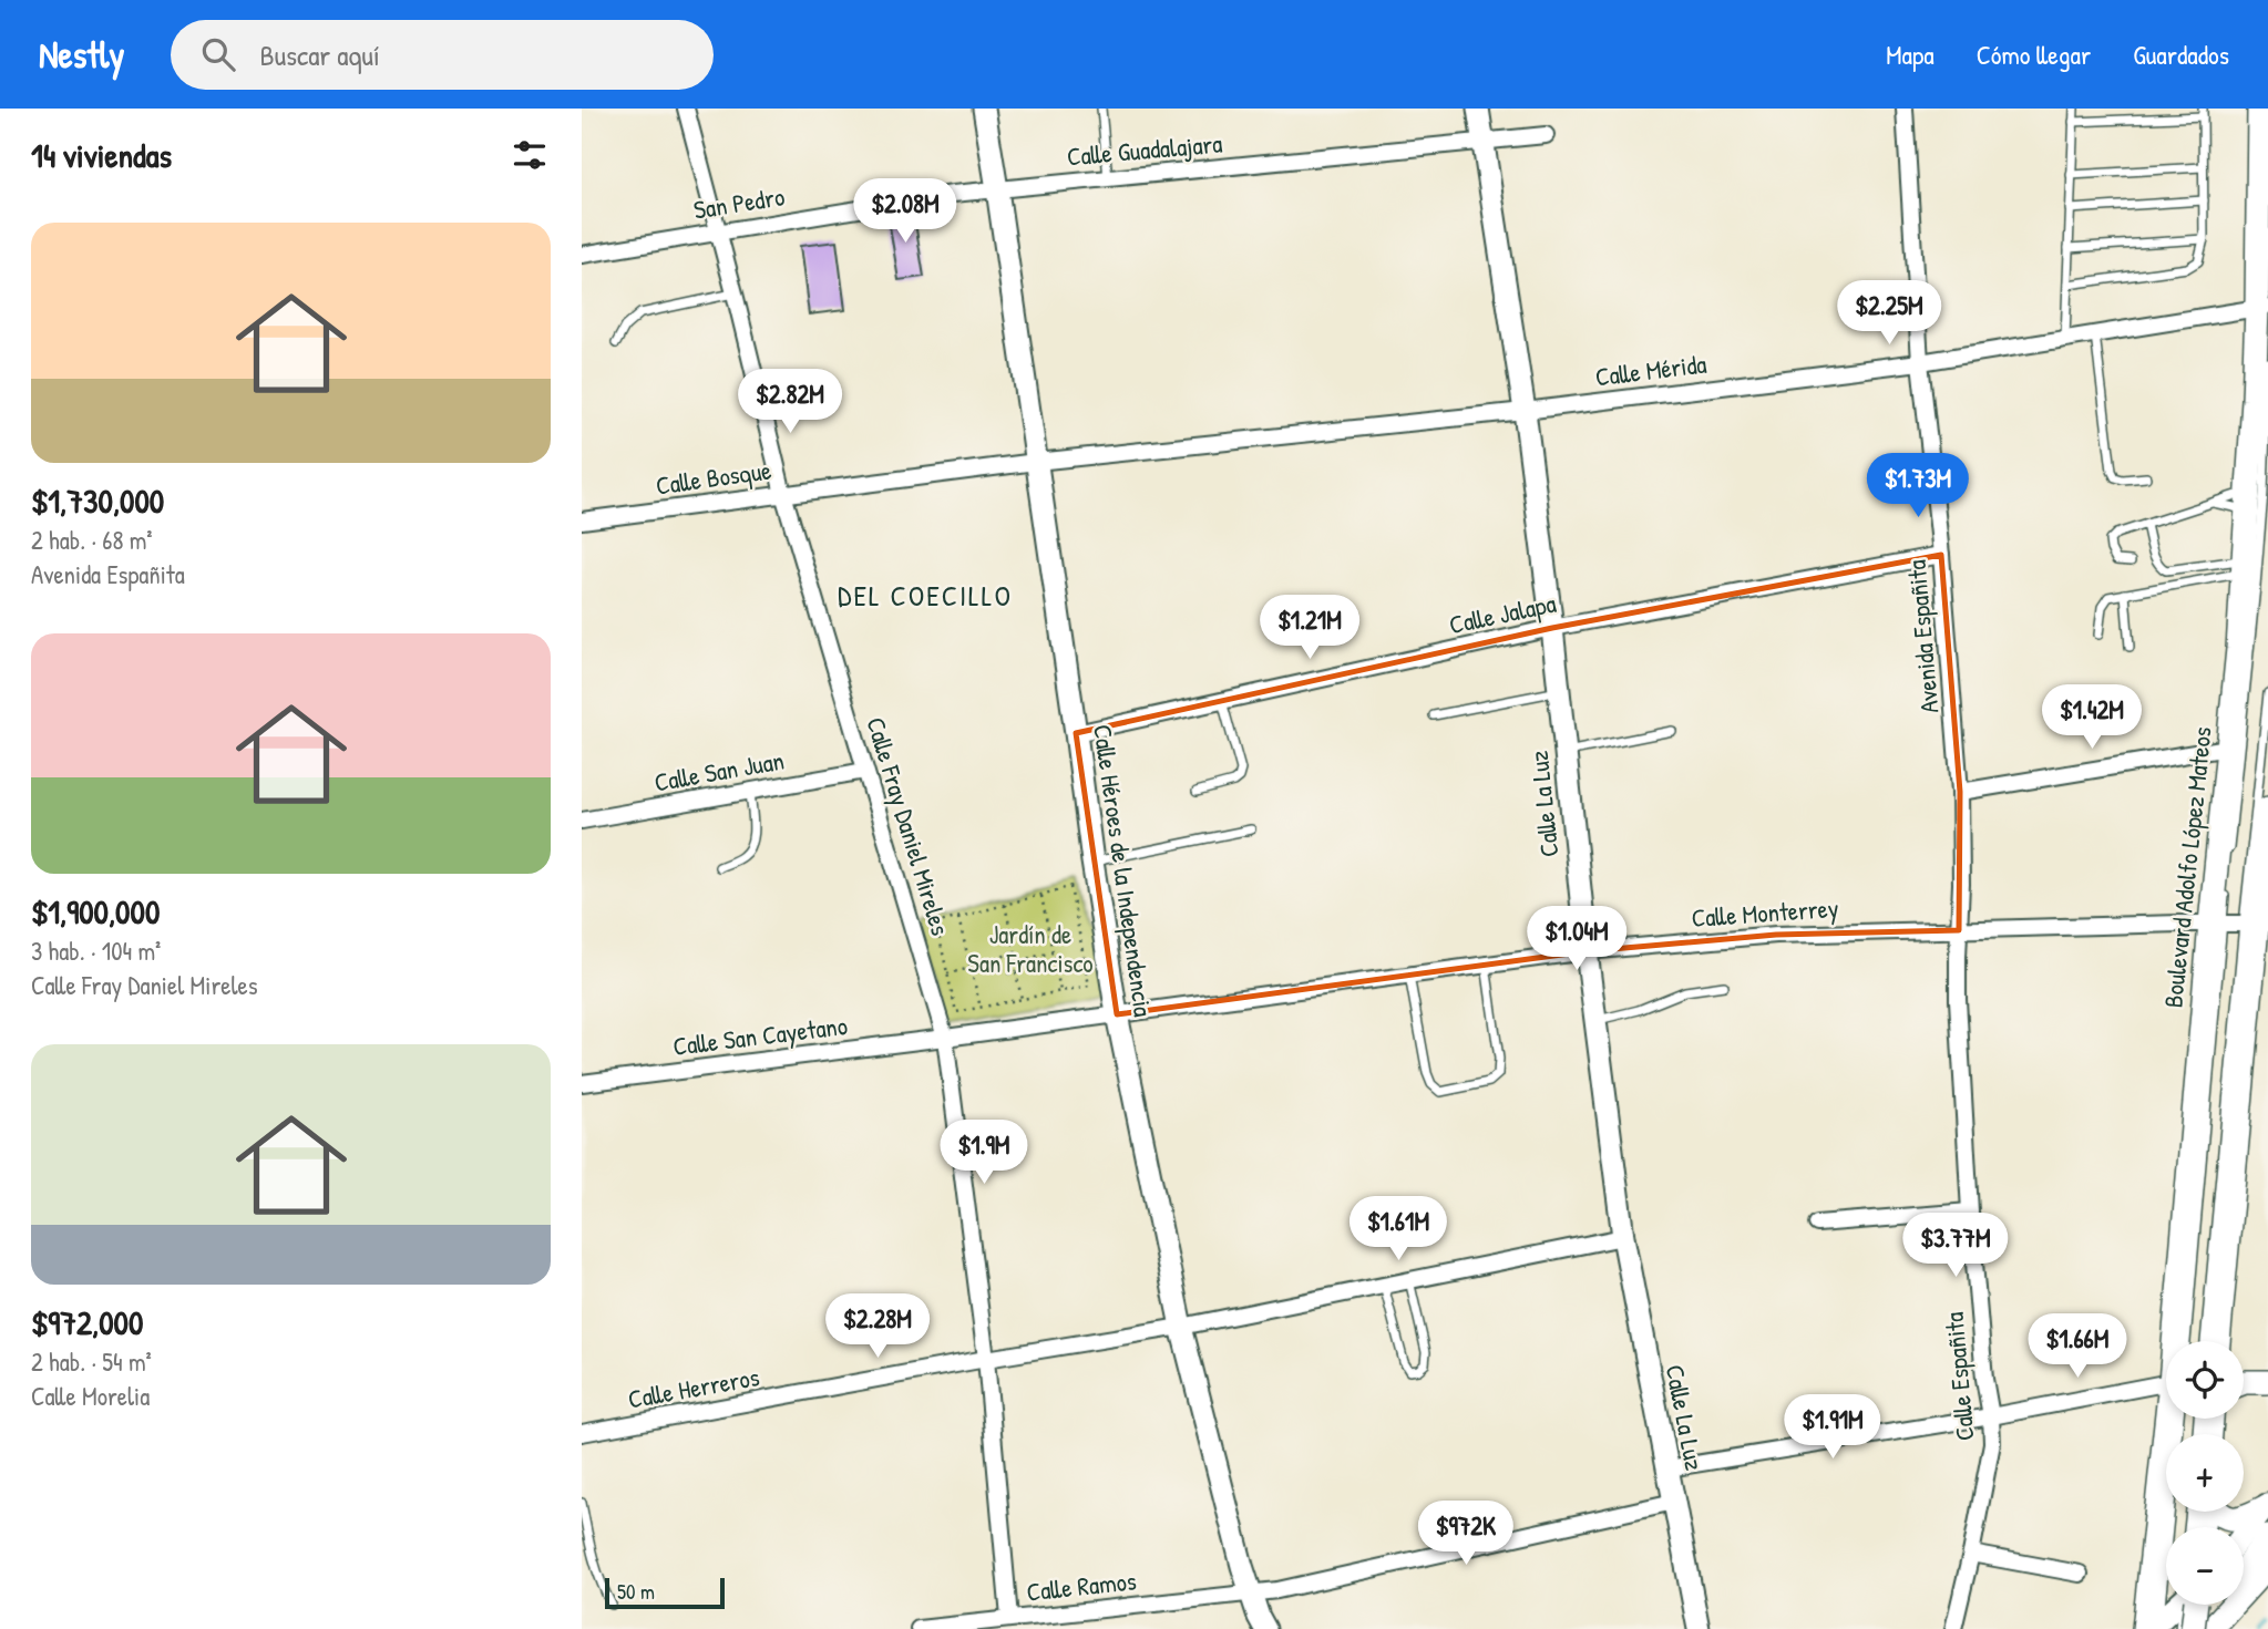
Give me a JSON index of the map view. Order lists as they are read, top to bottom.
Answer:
{
  "streets": {
    "main road": ["Boulevard Adolfo López Mateos"],
    "street": [
      "Calle Guadalajara",
      "San Pedro",
      "Calle Mérida",
      "Calle Bosque",
      "Calle Jalapa",
      "Avenida Españita",
      "Calle San Juan",
      "Calle La Luz",
      "Calle Fray Daniel Mireles",
      "Calle Héroes de la Independencia",
      "Calle Monterrey",
      "Calle San Cayetano",
      "Calle Españita",
      "Calle Herreros",
      "Calle Ramos"
    ]
  },
  "crossings": [
    ["Calle Guadalajara", "San Pedro"],
    ["Calle Guadalajara", "Calle La Luz"],
    ["Calle Guadalajara", "Calle Héroes de la Independencia"],
    ["San Pedro", "Calle Fray Daniel Mireles"],
    ["San Pedro", "Calle Héroes de la Independencia"],
    ["Calle Mérida", "Calle Bosque"],
    ["Calle Mérida", "Avenida Españita"],
    ["Calle Mérida", "Calle La Luz"],
    ["Calle Mérida", "Boulevard Adolfo López Mateos"],
    ["Calle Mérida", "Calle Héroes de la Independencia"],
    ["Calle Bosque", "Calle Fray Daniel Mireles"],
    ["Calle Bosque", "Calle Héroes de la Independencia"],
    ["Calle Jalapa", "Avenida Españita"],
    ["Calle Jalapa", "Calle La Luz"],
    ["Calle Jalapa", "Calle Héroes de la Independencia"],
    ["Avenida Españita", "Calle Monterrey"],
    ["Avenida Españita", "Calle Españita"],
    ["Calle San Juan", "Calle Fray Daniel Mireles"],
    ["Calle La Luz", "Calle Monterrey"],
    ["Calle La Luz", "Calle Herreros"],
    ["Calle La Luz", "Calle Ramos"],
    ["Calle Fray Daniel Mireles", "Calle Monterrey"],
    ["Calle Fray Daniel Mireles", "Calle San Cayetano"],
    ["Calle Fray Daniel Mireles", "Calle Herreros"],
    ["Calle Fray Daniel Mireles", "Calle Ramos"],
    ["Boulevard Adolfo López Mateos", "Calle Monterrey"],
    ["Calle Héroes de la Independencia", "Calle Monterrey"],
    ["Calle Héroes de la Independencia", "Calle Herreros"],
    ["Calle Héroes de la Independencia", "Calle Ramos"],
    ["Calle Monterrey", "Calle San Cayetano"],
    ["Calle Monterrey", "Calle Españita"]
  ],
  "districts": ["DEL COECILLO"],
  "parks": ["Jardín de San Francisco"],
  "scale_bar": "50 m",
  "page": {
    "header": "Nestly",
    "search": "Buscar aquí",
    "nav": ["Mapa", "Cómo llegar", "Guardados"],
    "heading": "14 viviendas",
    "price": [
      "$2.08M",
      "$2.25M",
      "$2.82M",
      "$1.73M",
      "$1.21M",
      "$1.42M",
      "$1.04M",
      "$1.9M",
      "$1.61M",
      "$3.77M",
      "$2.28M",
      "$1.66M",
      "$1.91M",
      "$972K"
    ],
    "list": [
      {
        "name": "$1,730,000",
        "note": "2 hab. · 68 m² · Avenida Españita"
      },
      {
        "name": "$1,900,000",
        "note": "3 hab. · 104 m² · Calle Fray Daniel Mireles"
      },
      {
        "name": "$972,000",
        "note": "2 hab. · 54 m² · Calle Morelia"
      }
    ],
    "map_buttons": ["+", "−"],
    "scale": "50 m"
  }
}
